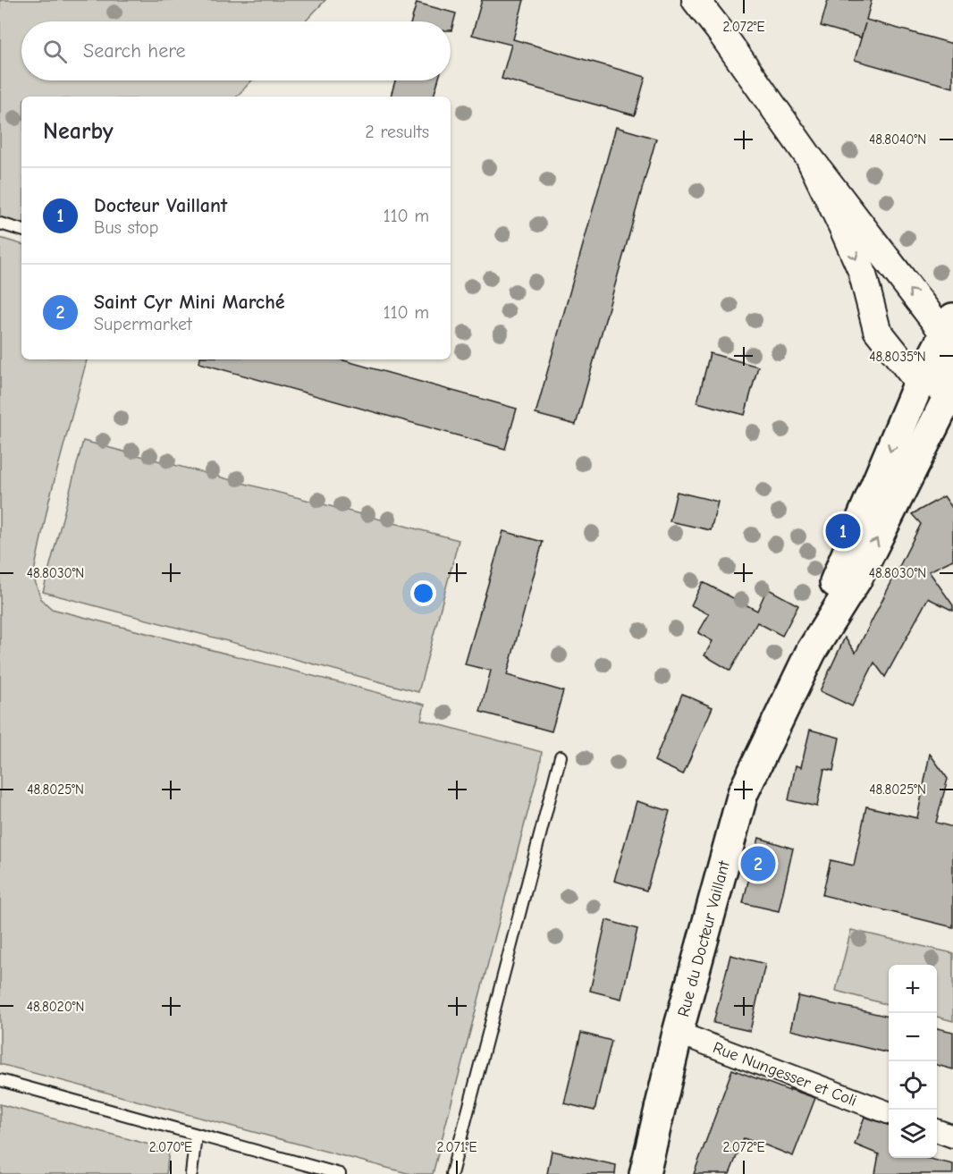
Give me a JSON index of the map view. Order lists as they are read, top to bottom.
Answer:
{
  "streets": {
    "main road": ["Rue du Docteur Vaillant"],
    "street": ["Rue Nungesser et Coli"]
  },
  "crossings": [
    ["Rue du Docteur Vaillant", "Rue Nungesser et Coli"]
  ],
  "page": {
    "search": "Search here",
    "heading": ["Nearby", "2 results"],
    "list": [
      {
        "mark": "1",
        "name": "Docteur Vaillant",
        "note": "Bus stop",
        "value": "110 m"
      },
      {
        "mark": "2",
        "name": "Saint Cyr Mini Marché",
        "note": "Supermarket",
        "value": "110 m"
      }
    ],
    "pins": ["1", "2"],
    "map_buttons": ["+", "−"]
  },
  "coordinates": [
    "2.072°E",
    "48.8040°N",
    "48.8035°N",
    "48.8030°N",
    "48.8025°N",
    "48.8020°N",
    "2.070°E",
    "2.071°E"
  ]
}
